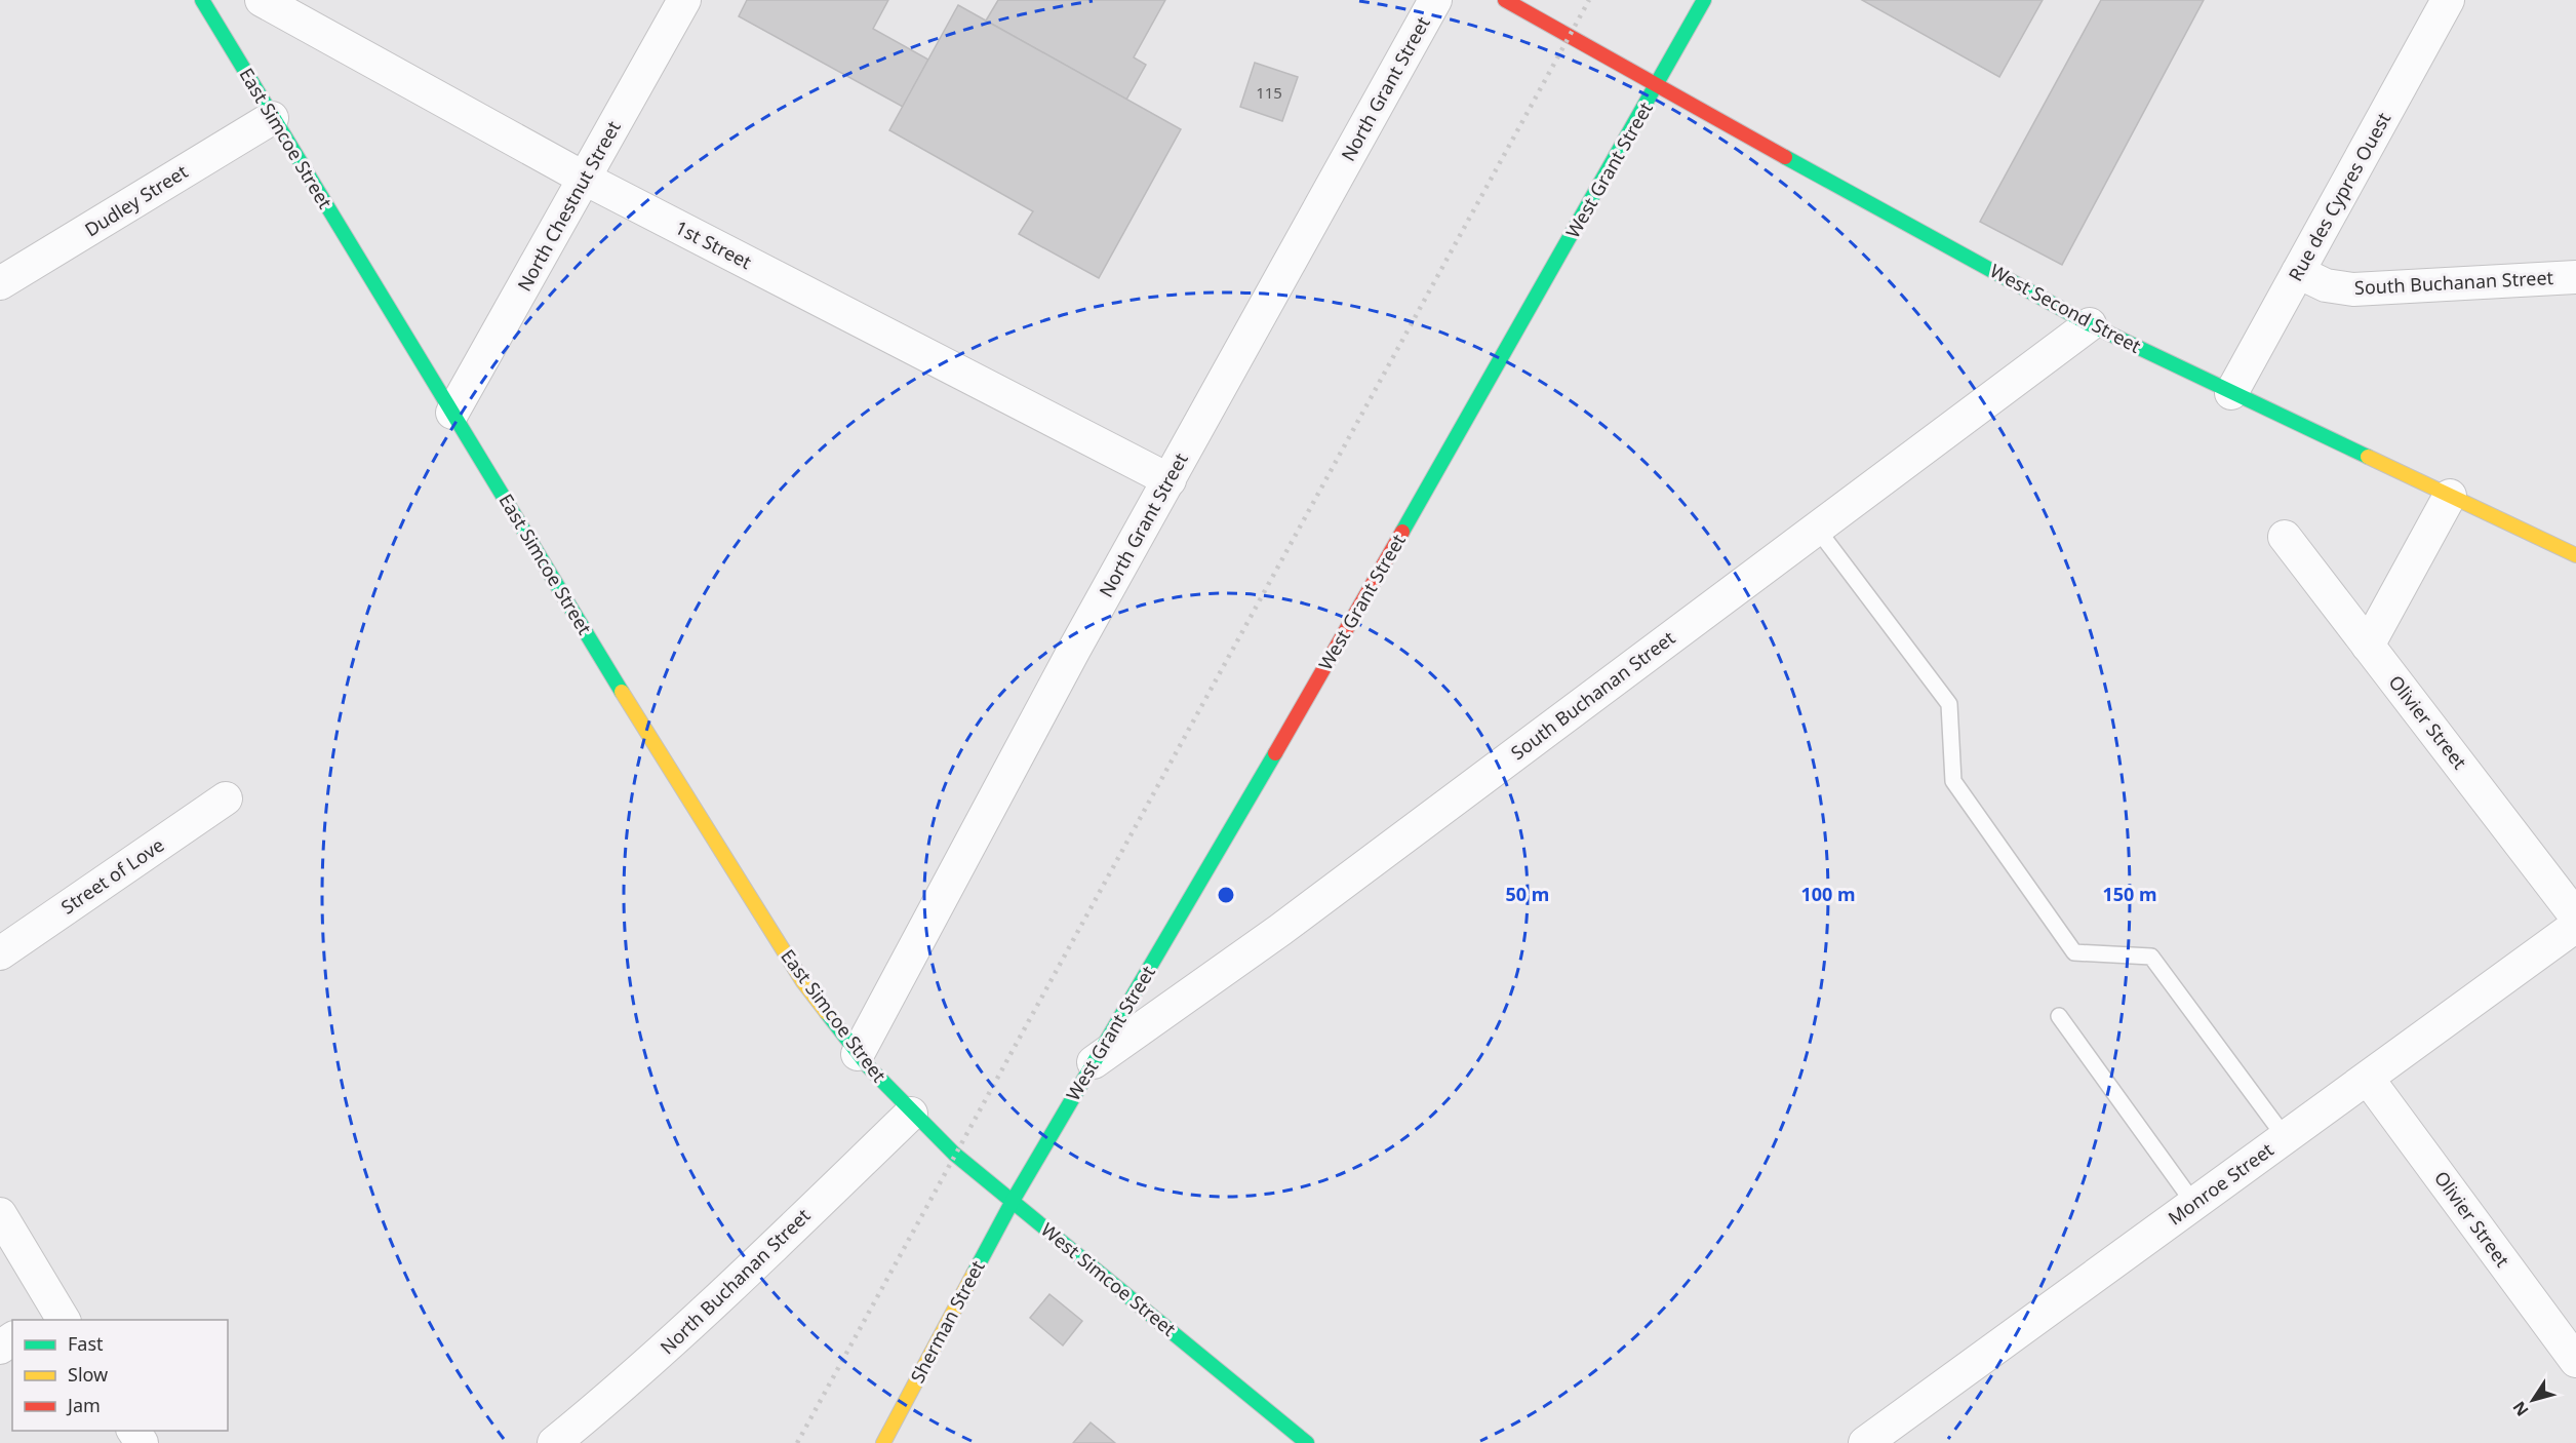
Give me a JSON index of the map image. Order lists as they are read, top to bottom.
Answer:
{
  "streets": {
    "street": [
      "North Grant Street",
      "East Simcoe Street",
      "West Grant Street",
      "Rue des Cypres Ouest",
      "Dudley Street",
      "North Chestnut Street",
      "1st Street",
      "South Buchanan Street",
      "West Second Street",
      "Olivier Street",
      "Street of Love",
      "Monroe Street",
      "West Simcoe Street",
      "North Buchanan Street",
      "Sherman Street"
    ]
  },
  "crossings": [
    ["North Grant Street", "East Simcoe Street"],
    ["North Grant Street", "1st Street"],
    ["East Simcoe Street", "Dudley Street"],
    ["East Simcoe Street", "North Chestnut Street"],
    ["East Simcoe Street", "West Simcoe Street"],
    ["East Simcoe Street", "North Buchanan Street"],
    ["West Grant Street", "South Buchanan Street"],
    ["West Grant Street", "West Second Street"],
    ["West Grant Street", "West Simcoe Street"],
    ["West Grant Street", "Sherman Street"],
    ["Rue des Cypres Ouest", "South Buchanan Street"],
    ["Rue des Cypres Ouest", "West Second Street"],
    ["North Chestnut Street", "1st Street"],
    ["South Buchanan Street", "West Second Street"],
    ["Olivier Street", "Monroe Street"],
    ["West Simcoe Street", "North Buchanan Street"],
    ["West Simcoe Street", "Sherman Street"]
  ],
  "house_numbers": ["115"],
  "legend": ["Fast", "Slow", "Jam"],
  "north": "bottom left",
  "rings": ["50 m", "100 m", "150 m"]
}
